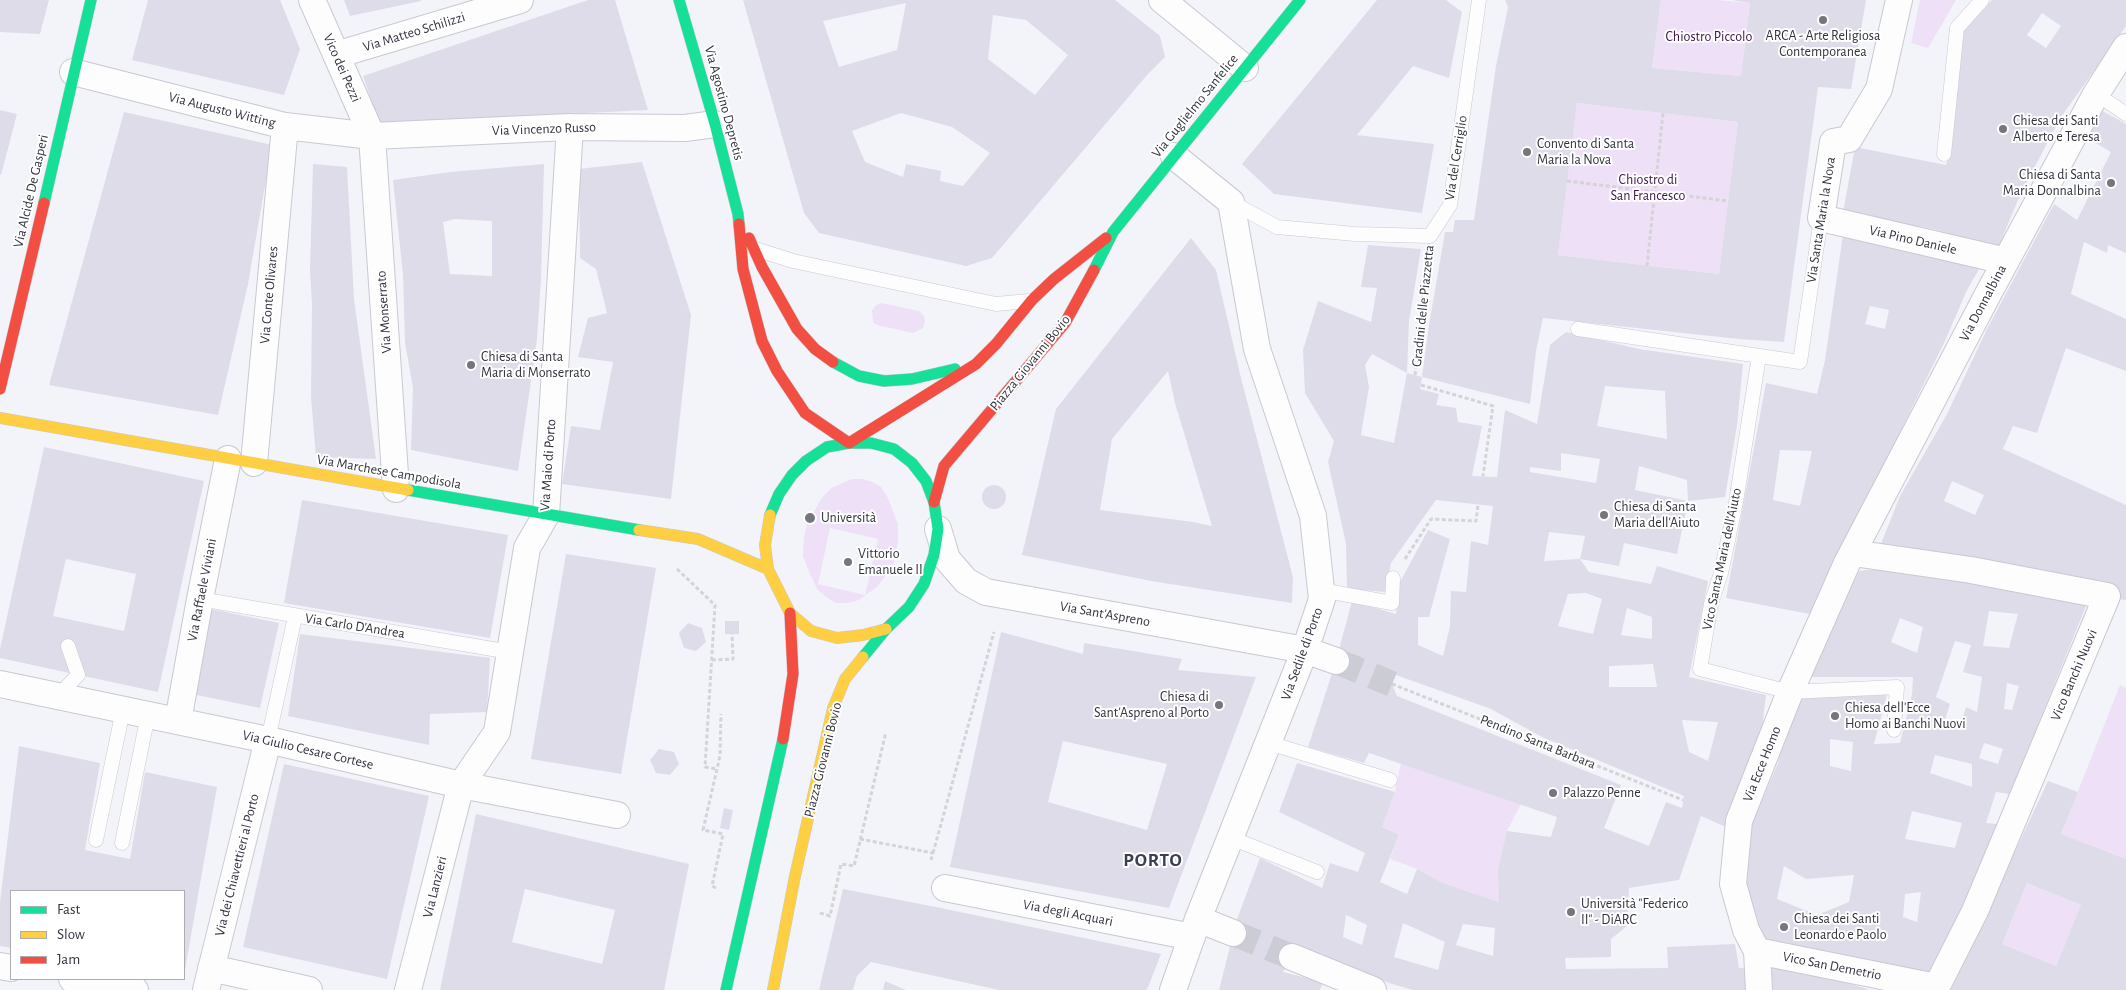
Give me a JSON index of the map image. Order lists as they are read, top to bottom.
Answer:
{
  "streets": {
    "main road": [
      "Via Agostino Depretis",
      "Via Guglielmo Sanfelice",
      "Via Alcide De Gasperi",
      "Piazza Giovanni Bovio",
      "Via Marchese Campodisola"
    ],
    "street": [
      "Via Matteo Schilizzi",
      "Vico dei Pezzi",
      "Via Augusto Witting",
      "Via Vincenzo Russo",
      "Via Santa Maria la Nova",
      "Via Pino Daniele",
      "Via Conte Olivares",
      "Via Donnalbina",
      "Via Monserrato",
      "Via Maio di Porto",
      "Via Raffaele Viviani",
      "Via Sant'Aspreno",
      "Via Sedile di Porto",
      "Vico Banchi Nuovi",
      "Via Giulio Cesare Cortese",
      "Via Ecce Homo",
      "Via dei Chiavettieri al Porto",
      "Via Lanzieri",
      "Via degli Acquari",
      "Vico San Demetrio"
    ],
    "lane": ["Via del Cerriglio", "Vico Santa Maria dell'Aiuto", "Via Carlo D'Andrea"],
    "path": ["Gradini delle Piazzetta", "Pendino Santa Barbara"]
  },
  "crossings": [
    ["Via Matteo Schilizzi", "Vico dei Pezzi"],
    ["Vico dei Pezzi", "Via Augusto Witting"],
    ["Vico dei Pezzi", "Via Vincenzo Russo"],
    ["Vico dei Pezzi", "Via Monserrato"],
    ["Via Agostino Depretis", "Via Vincenzo Russo"],
    ["Via Guglielmo Sanfelice", "Piazza Giovanni Bovio"],
    ["Via Augusto Witting", "Via Vincenzo Russo"],
    ["Via Augusto Witting", "Via Alcide De Gasperi"],
    ["Via Augusto Witting", "Via Conte Olivares"],
    ["Via Augusto Witting", "Via Monserrato"],
    ["Via Vincenzo Russo", "Via Monserrato"],
    ["Via Vincenzo Russo", "Via Maio di Porto"],
    ["Via del Cerriglio", "Gradini delle Piazzetta"],
    ["Via Santa Maria la Nova", "Via Pino Daniele"],
    ["Via Santa Maria la Nova", "Vico Santa Maria dell'Aiuto"],
    ["Via Pino Daniele", "Via Donnalbina"],
    ["Via Conte Olivares", "Via Marchese Campodisola"],
    ["Via Donnalbina", "Vico Banchi Nuovi"],
    ["Via Donnalbina", "Via Ecce Homo"],
    ["Via Monserrato", "Via Marchese Campodisola"],
    ["Piazza Giovanni Bovio", "Via Marchese Campodisola"],
    ["Piazza Giovanni Bovio", "Via Sant'Aspreno"],
    ["Via Maio di Porto", "Via Marchese Campodisola"],
    ["Via Maio di Porto", "Via Carlo D'Andrea"],
    ["Via Maio di Porto", "Via Giulio Cesare Cortese"],
    ["Via Maio di Porto", "Via Lanzieri"],
    ["Via Marchese Campodisola", "Via Raffaele Viviani"],
    ["Vico Santa Maria dell'Aiuto", "Via Ecce Homo"],
    ["Via Raffaele Viviani", "Via Carlo D'Andrea"],
    ["Via Raffaele Viviani", "Via Giulio Cesare Cortese"],
    ["Via Sant'Aspreno", "Via Sedile di Porto"],
    ["Via Sedile di Porto", "Via degli Acquari"],
    ["Vico Banchi Nuovi", "Via Ecce Homo"],
    ["Vico Banchi Nuovi", "Vico San Demetrio"],
    ["Via Giulio Cesare Cortese", "Via dei Chiavettieri al Porto"],
    ["Via Giulio Cesare Cortese", "Via Lanzieri"],
    ["Via Ecce Homo", "Vico San Demetrio"]
  ],
  "districts": ["PORTO"],
  "parks": ["Chiostro Piccolo", "Chiostro di San Francesco"],
  "places": [
    "ARCA - Arte Religiosa Contemporanea",
    "Chiesa dei Santi Alberto e Teresa",
    "Convento di Santa Maria la Nova",
    "Chiesa di Santa Maria Donnalbina",
    "Chiesa di Santa Maria di Monserrato",
    "Chiesa di Santa Maria dell'Aiuto",
    "Università",
    "Vittorio Emanuele II",
    "Chiesa di Sant'Aspreno al Porto",
    "Chiesa dell'Ecce Homo ai Banchi Nuovi",
    "Palazzo Penne",
    "Università \"Federico II\" - DiARC",
    "Chiesa dei Santi Leonardo e Paolo"
  ],
  "legend": ["Fast", "Slow", "Jam"]
}
